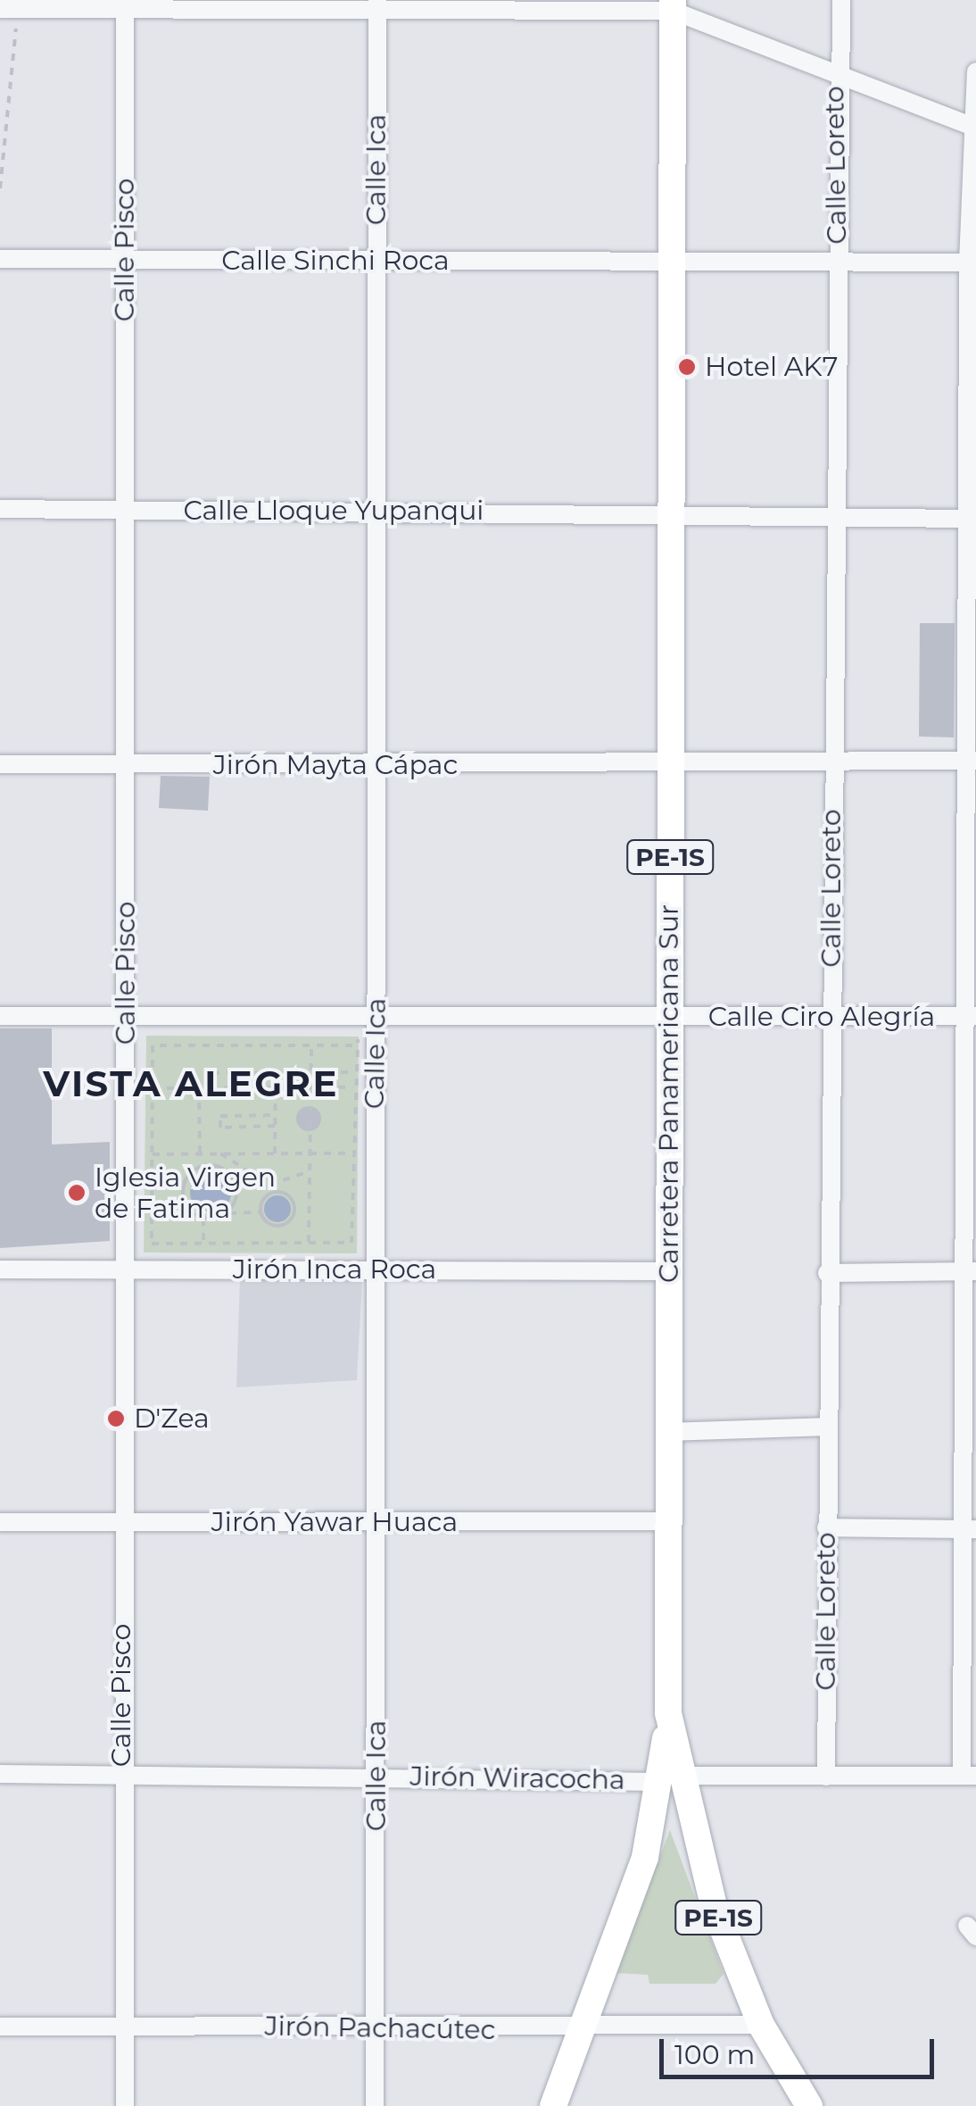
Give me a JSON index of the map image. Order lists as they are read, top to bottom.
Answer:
{
  "streets": {
    "highway": ["PE-1S", "Carretera Panamericana Sur"],
    "street": [
      "Calle Loreto",
      "Calle Ica",
      "Calle Pisco",
      "Calle Sinchi Roca",
      "Calle Lloque Yupanqui",
      "Jirón Mayta Cápac",
      "Calle Ciro Alegría",
      "Jirón Inca Roca",
      "Jirón Yawar Huaca",
      "Jirón Wiracocha",
      "Jirón Pachacútec"
    ]
  },
  "crossings": [
    ["Calle Loreto", "Calle Sinchi Roca"],
    ["Calle Loreto", "Calle Lloque Yupanqui"],
    ["Calle Loreto", "Jirón Mayta Cápac"],
    ["Calle Loreto", "Calle Ciro Alegría"],
    ["Calle Loreto", "Jirón Wiracocha"],
    ["Calle Ica", "Calle Sinchi Roca"],
    ["Calle Ica", "Calle Lloque Yupanqui"],
    ["Calle Ica", "Jirón Mayta Cápac"],
    ["Calle Ica", "Calle Ciro Alegría"],
    ["Calle Ica", "Jirón Inca Roca"],
    ["Calle Ica", "Jirón Yawar Huaca"],
    ["Calle Ica", "Jirón Wiracocha"],
    ["Calle Ica", "Jirón Pachacútec"],
    ["Calle Pisco", "Calle Sinchi Roca"],
    ["Calle Pisco", "Calle Lloque Yupanqui"],
    ["Calle Pisco", "Jirón Mayta Cápac"],
    ["Calle Pisco", "Calle Ciro Alegría"],
    ["Calle Pisco", "Jirón Inca Roca"],
    ["Calle Pisco", "Jirón Yawar Huaca"],
    ["Calle Pisco", "Jirón Wiracocha"],
    ["Calle Pisco", "Jirón Pachacútec"],
    ["Calle Sinchi Roca", "Carretera Panamericana Sur"],
    ["Calle Lloque Yupanqui", "Carretera Panamericana Sur"],
    ["Jirón Mayta Cápac", "Carretera Panamericana Sur"],
    ["PE-1S", "Carretera Panamericana Sur"],
    ["PE-1S", "Jirón Wiracocha"],
    ["PE-1S", "Jirón Pachacútec"],
    ["Calle Ciro Alegría", "Carretera Panamericana Sur"],
    ["Carretera Panamericana Sur", "Jirón Inca Roca"],
    ["Carretera Panamericana Sur", "Jirón Yawar Huaca"],
    ["Carretera Panamericana Sur", "Jirón Wiracocha"]
  ],
  "districts": ["VISTA ALEGRE"],
  "places": ["Hotel AK7", "Iglesia Virgen de Fatima", "D'Zea"],
  "scale_bar": "100 m"
}
